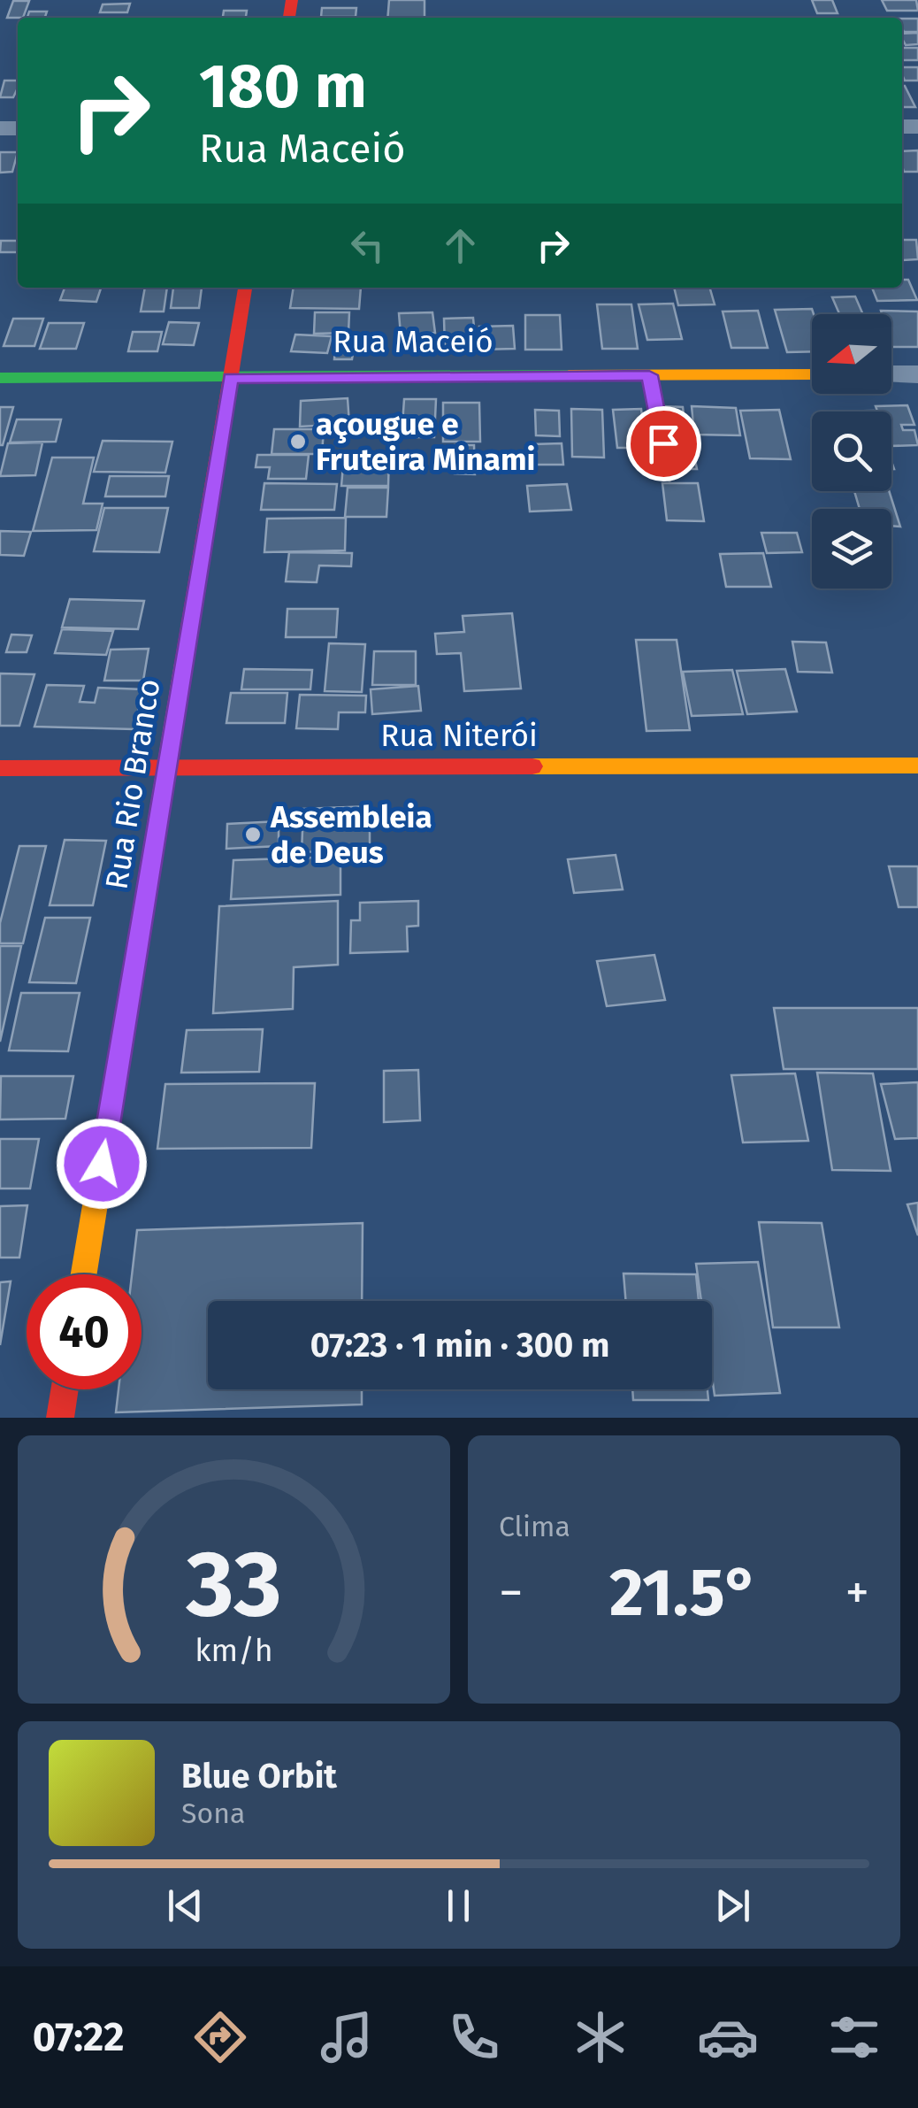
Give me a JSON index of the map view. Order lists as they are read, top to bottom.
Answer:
{
  "streets": {
    "street": ["Rua Maceió", "Rua Niterói", "Rua Rio Branco"]
  },
  "crossings": [
    ["Rua Maceió", "Rua Rio Branco"],
    ["Rua Niterói", "Rua Rio Branco"]
  ],
  "places": ["açougue e Fruteira Minami", "Assembleia de Deus"],
  "north": "left",
  "page": {
    "turn": ["180 m", "Rua Maceió"],
    "limit": "40",
    "trip": "07:23 · 1 min · 300 m",
    "tile": "Clima",
    "heat": ["−", "21.5°", "+"],
    "song": ["Blue Orbit", "Sona"],
    "tabs": "07:22",
    "gauge": ["33", "km/h"]
  }
}
